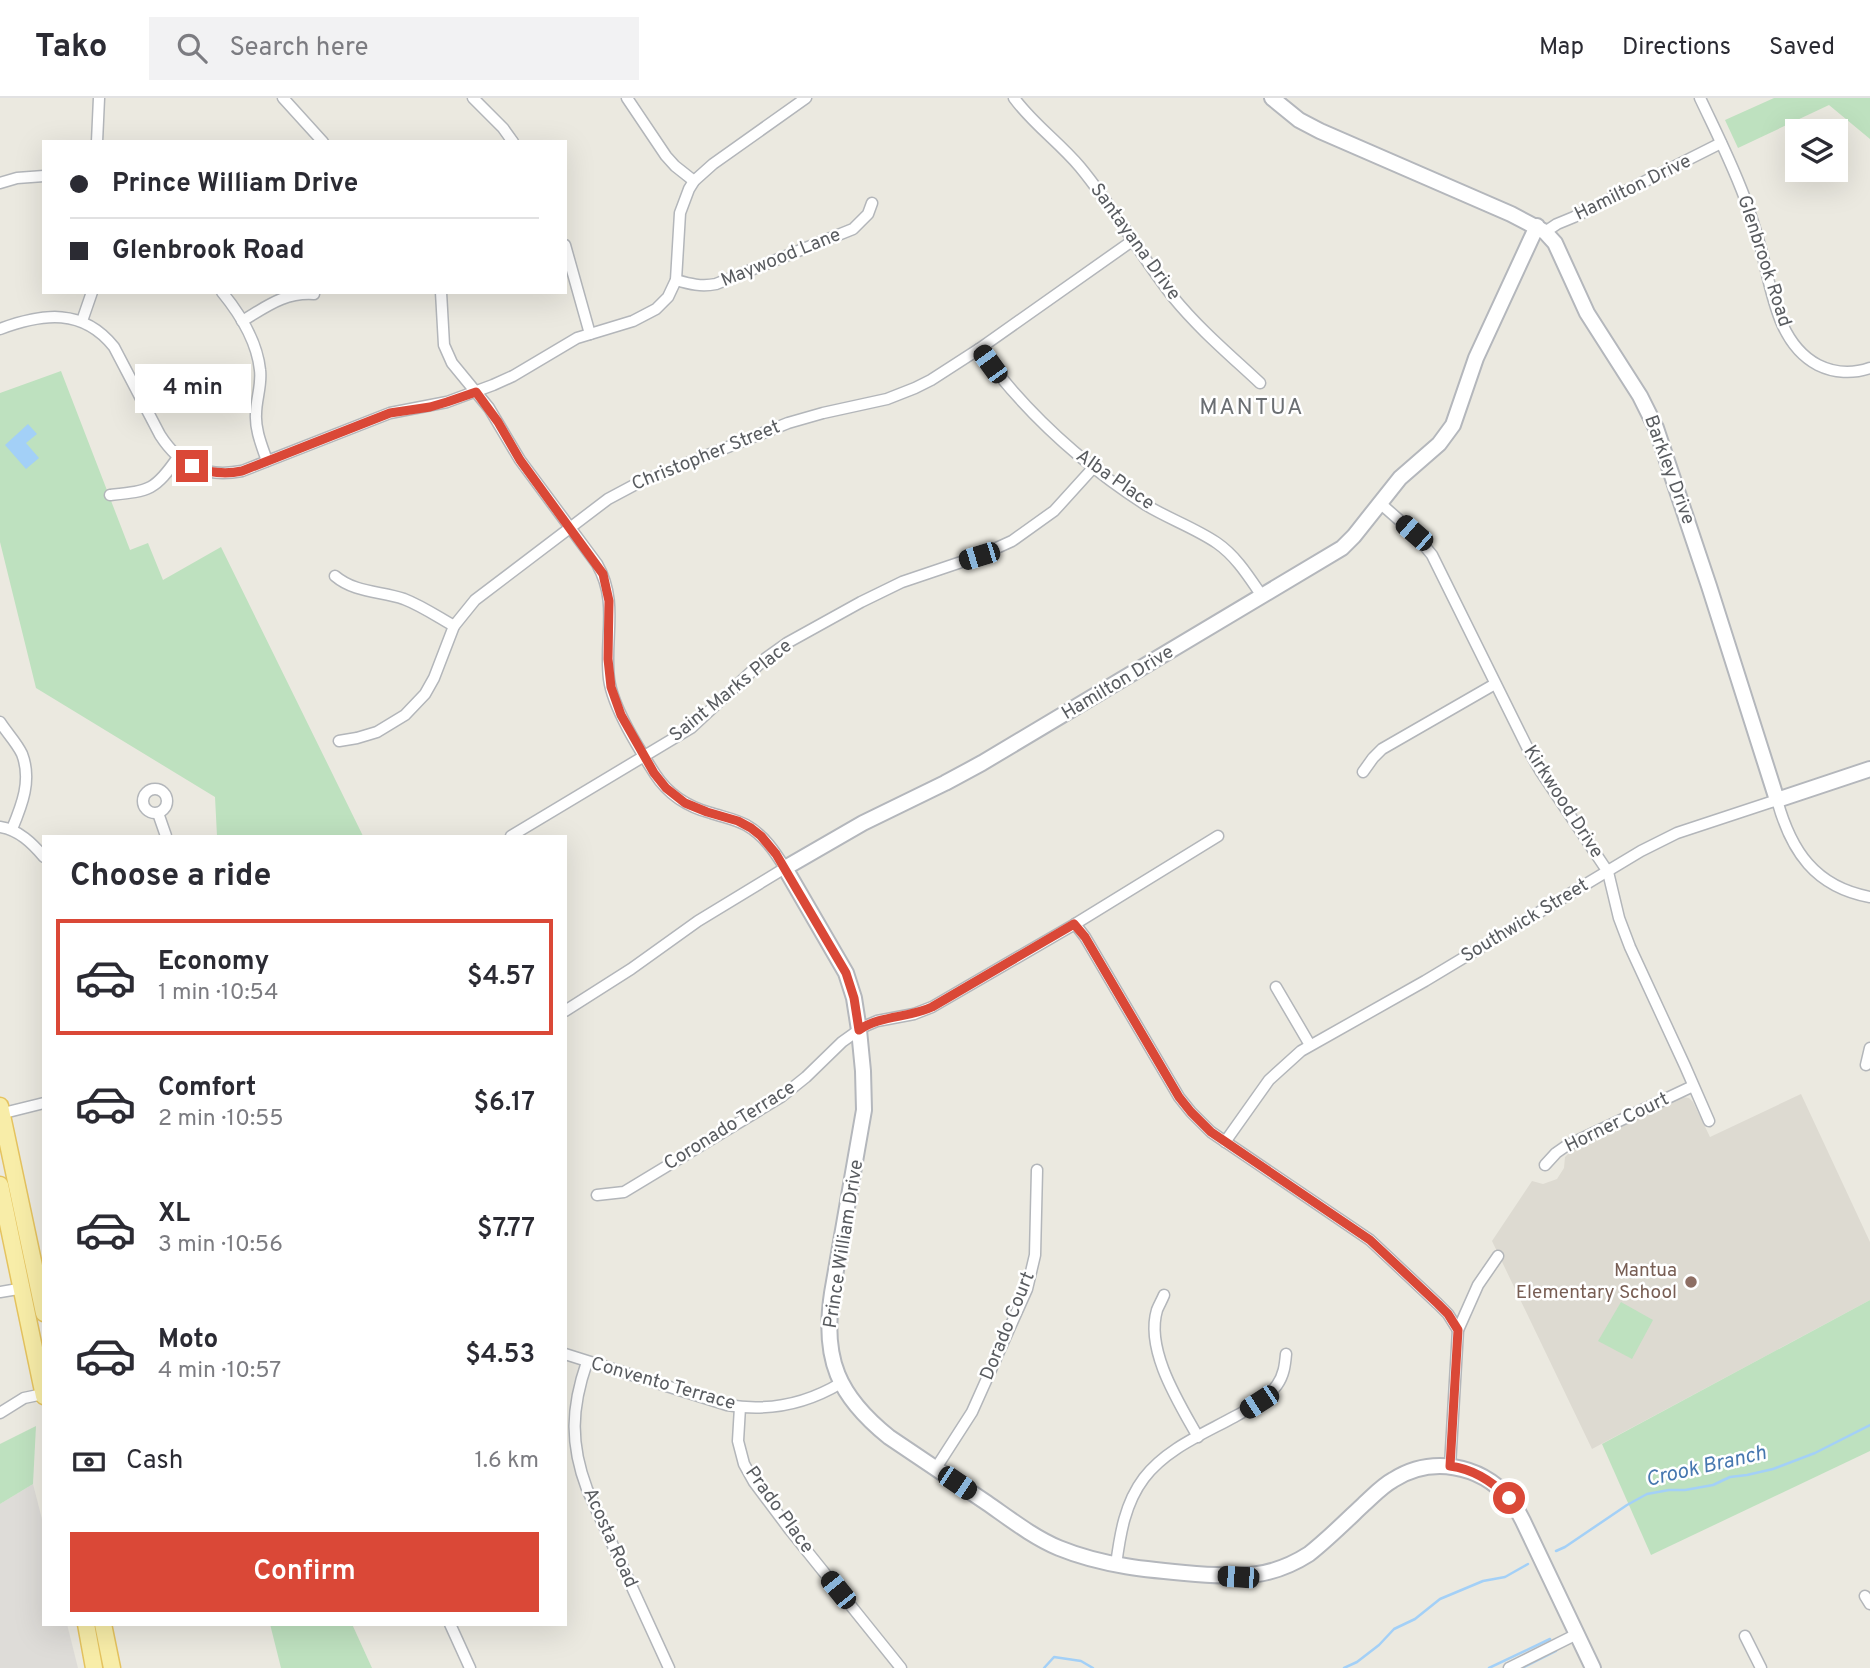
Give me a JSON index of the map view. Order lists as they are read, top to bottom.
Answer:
{
  "streets": {
    "street": [
      "Hamilton Drive",
      "Santayana Drive",
      "Maywood Lane",
      "Glenbrook Road",
      "Christopher Street",
      "Barkley Drive",
      "Alba Place",
      "Saint Marks Place",
      "Kirkwood Drive",
      "Southwick Street",
      "Horner Court",
      "Coronado Terrace",
      "Prince William Drive",
      "Dorado Court",
      "Convento Terrace",
      "Prado Place",
      "Acosta Road"
    ]
  },
  "crossings": [
    ["Hamilton Drive", "Glenbrook Road"],
    ["Hamilton Drive", "Barkley Drive"],
    ["Hamilton Drive", "Alba Place"],
    ["Hamilton Drive", "Kirkwood Drive"],
    ["Hamilton Drive", "Prince William Drive"],
    ["Santayana Drive", "Christopher Street"],
    ["Christopher Street", "Alba Place"],
    ["Christopher Street", "Prince William Drive"],
    ["Barkley Drive", "Southwick Street"],
    ["Alba Place", "Saint Marks Place"],
    ["Saint Marks Place", "Prince William Drive"],
    ["Kirkwood Drive", "Southwick Street"],
    ["Kirkwood Drive", "Horner Court"],
    ["Coronado Terrace", "Prince William Drive"],
    ["Prince William Drive", "Dorado Court"],
    ["Prince William Drive", "Convento Terrace"],
    ["Convento Terrace", "Prado Place"],
    ["Convento Terrace", "Acosta Road"]
  ],
  "districts": ["MANTUA"],
  "water": ["Crook Branch"],
  "places": ["Mantua Elementary School"],
  "page": {
    "header": "Tako",
    "search": "Search here",
    "nav": ["Map", "Directions", "Saved"],
    "banner": ["Prince William Drive", "Glenbrook Road"],
    "bubble": "4 min",
    "heading": "Choose a ride",
    "list": [
      {
        "name": "Economy",
        "note": "1 min · 10:54",
        "value": "$4.57"
      },
      {
        "name": "Comfort",
        "note": "2 min · 10:55",
        "value": "$6.17"
      },
      {
        "name": "XL",
        "note": "3 min · 10:56",
        "value": "$7.77"
      },
      {
        "name": "Moto",
        "note": "4 min · 10:57",
        "value": "$4.53"
      }
    ],
    "pay": ["Cash", "1.6 km"],
    "buttons": "Confirm"
  }
}
